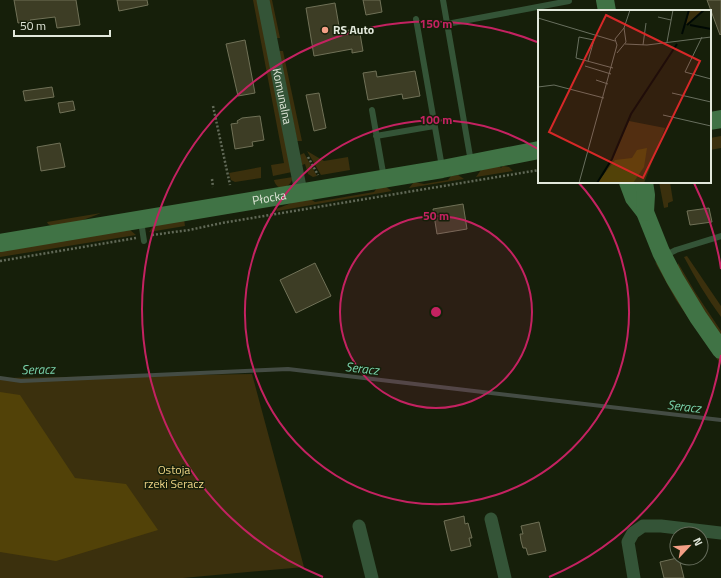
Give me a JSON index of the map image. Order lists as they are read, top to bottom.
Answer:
{
  "streets": {
    "street": ["Komunalna", "Płocka"]
  },
  "crossings": [
    ["Komunalna", "Płocka"]
  ],
  "water": ["Seracz"],
  "parks": ["Ostoja rzeki Seracz"],
  "places": ["RS Auto"],
  "scale_bar": "50 m",
  "north": "top right",
  "rings": ["150 m", "100 m", "50 m"]
}
